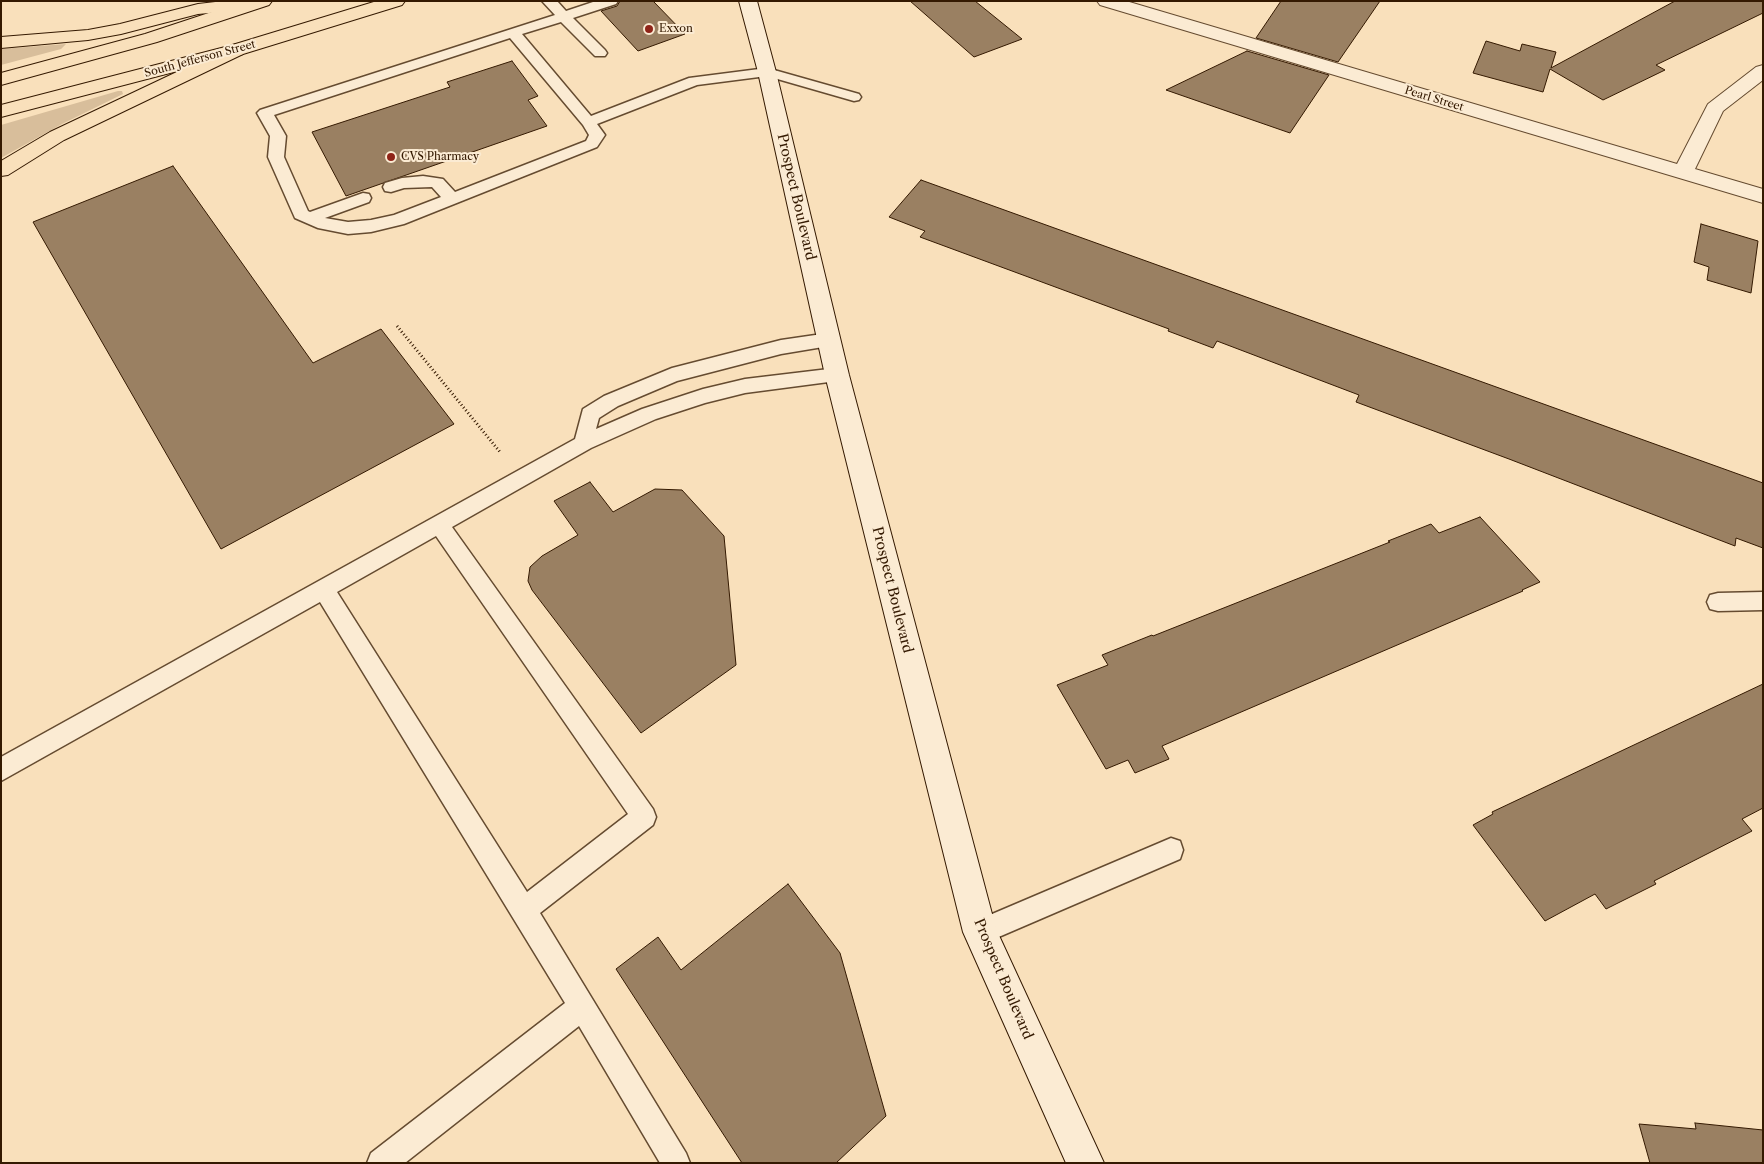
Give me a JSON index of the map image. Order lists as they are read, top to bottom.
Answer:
{
  "streets": {
    "main road": ["South Jefferson Street"],
    "street": ["Pearl Street", "Prospect Boulevard"]
  },
  "places": ["Exxon", "CVS Pharmacy"]
}
